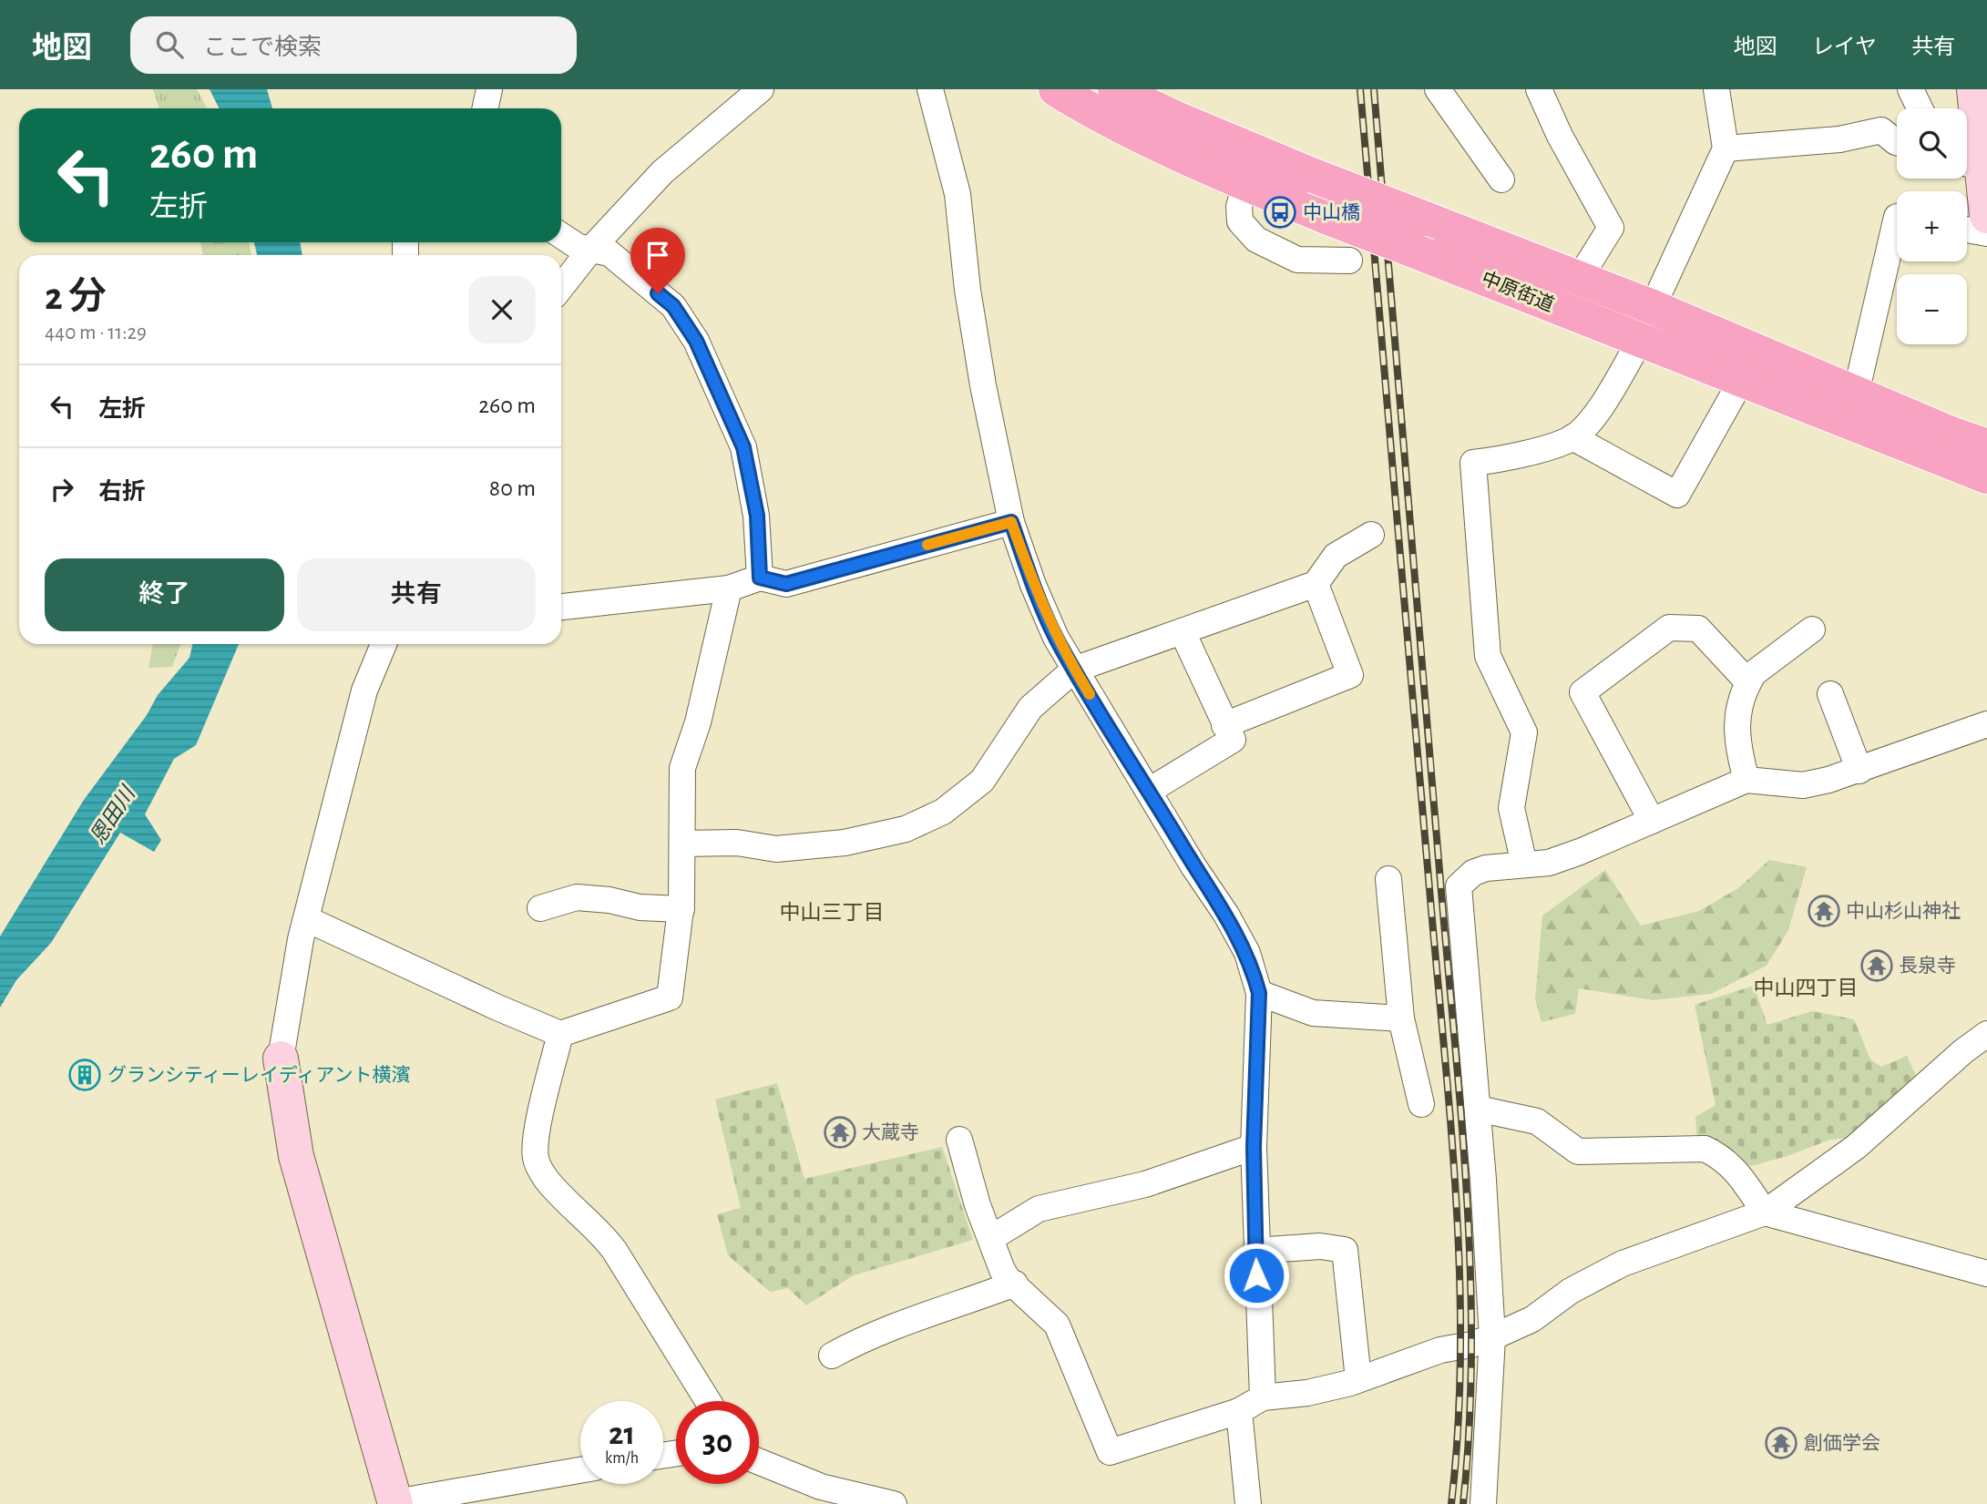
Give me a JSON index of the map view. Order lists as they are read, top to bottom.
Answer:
{
  "streets": {
    "main road": ["中原街道"]
  },
  "districts": ["中山三丁目", "中山四丁目"],
  "water": ["恩田川"],
  "places": {
    "bus stop": ["中山橋"],
    "temple": [
      "中山杉山神社",
      "長泉寺",
      "大蔵寺",
      "創価学会"
    ],
    "building": ["グランシティーレイディアント横濱"]
  },
  "page": {
    "header": "地図",
    "search": "ここで検索",
    "nav": ["地図", "レイヤ", "共有"],
    "map_buttons": ["+", "−"],
    "turn": ["260 m", "左折"],
    "heading": ["2 分", "440 m · 11:29"],
    "list": [
      {
        "name": "左折",
        "value": "260 m"
      },
      {
        "name": "右折",
        "value": "80 m"
      }
    ],
    "buttons": ["終了", "共有"],
    "speed": "21 km/h",
    "limit": "30"
  }
}
